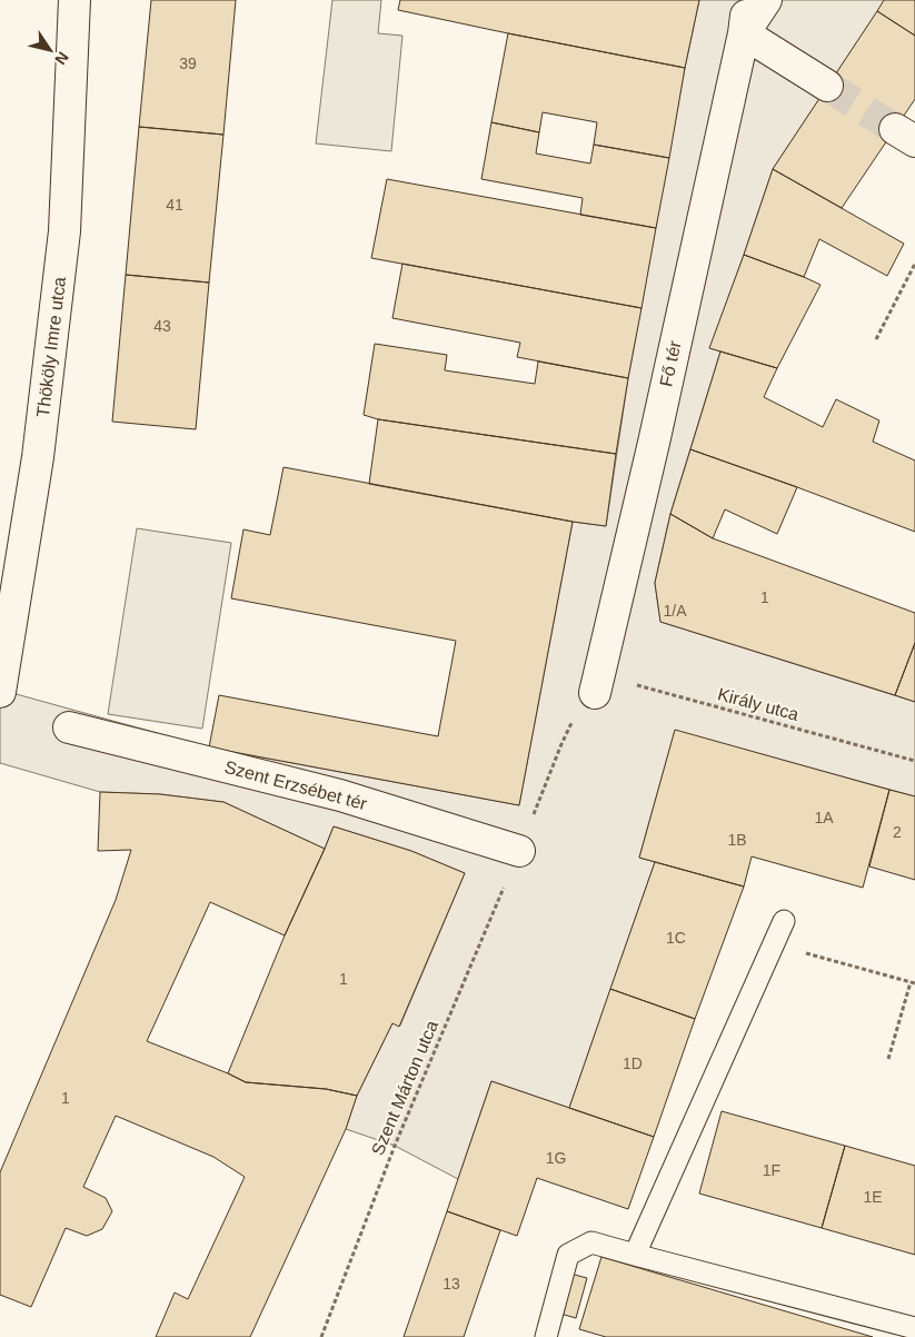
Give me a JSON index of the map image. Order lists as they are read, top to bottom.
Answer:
{
  "streets": {
    "street": ["Thököly Imre utca", "Fő tér", "Szent Erzsébet tér"],
    "path": ["Király utca", "Szent Márton utca"]
  },
  "crossings": [
    ["Fő tér", "Király utca"],
    ["Szent Erzsébet tér", "Szent Márton utca"]
  ],
  "house_numbers": [
    "39",
    "41",
    "43",
    "1",
    "1/A",
    "1A",
    "2",
    "1B",
    "1C",
    "1",
    "1D",
    "1",
    "1G",
    "1F",
    "1E",
    "13"
  ],
  "north": "bottom right"
}
